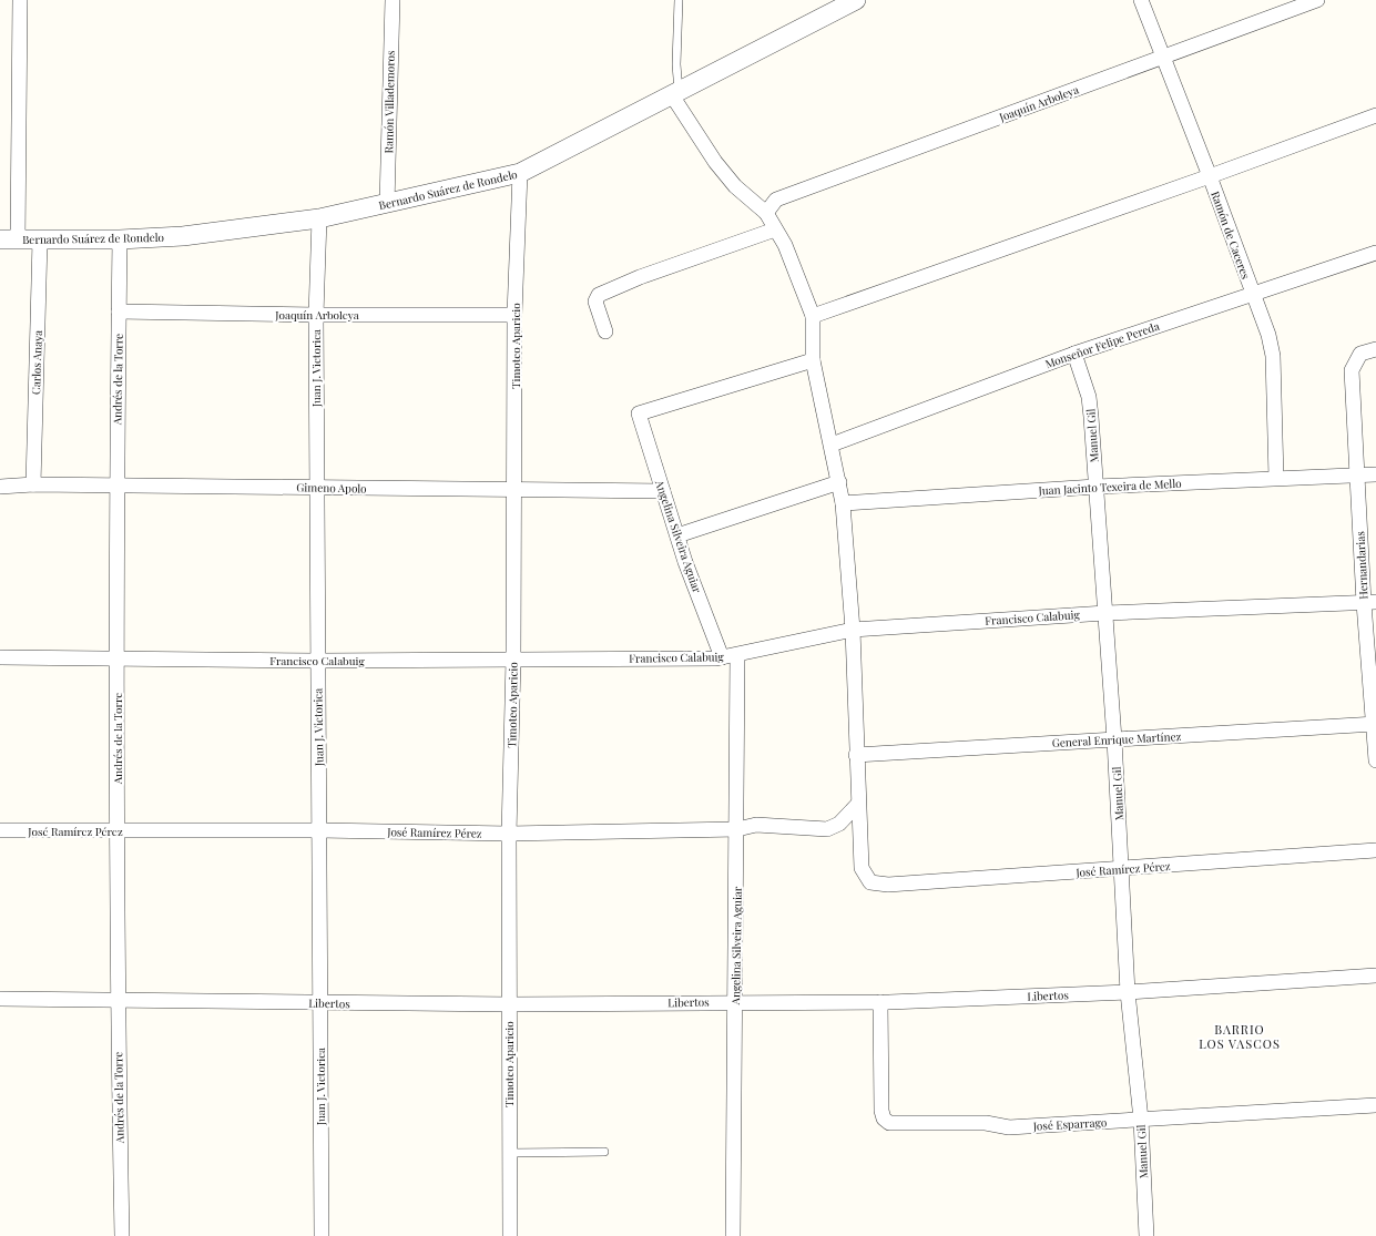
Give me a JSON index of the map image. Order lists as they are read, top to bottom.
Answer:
{
  "streets": {
    "street": [
      "Ramón Villademoros",
      "Joaquín Arboleya",
      "Bernardo Suárez de Rondelo",
      "Ramón de Caceres",
      "Monseñor Felipe Pereda",
      "Timoteo Aparicio",
      "Carlos Anaya",
      "Juan J. Victorica",
      "Andrés de la Torre",
      "Manuel Gil",
      "Juan Jacinto Texeira de Mello",
      "Gimeno Apolo",
      "Angelina Silveira Aguiar",
      "Hernandarias",
      "Francisco Calabuig",
      "General Enrique Martínez",
      "José Ramírez Pérez",
      "Libertos",
      "José Esparrago"
    ]
  },
  "crossings": [
    ["Ramón Villademoros", "Bernardo Suárez de Rondelo"],
    ["Joaquín Arboleya", "Ramón de Caceres"],
    ["Joaquín Arboleya", "Timoteo Aparicio"],
    ["Joaquín Arboleya", "Juan J. Victorica"],
    ["Joaquín Arboleya", "Andrés de la Torre"],
    ["Bernardo Suárez de Rondelo", "Timoteo Aparicio"],
    ["Bernardo Suárez de Rondelo", "Carlos Anaya"],
    ["Bernardo Suárez de Rondelo", "Juan J. Victorica"],
    ["Bernardo Suárez de Rondelo", "Andrés de la Torre"],
    ["Ramón de Caceres", "Monseñor Felipe Pereda"],
    ["Ramón de Caceres", "Juan Jacinto Texeira de Mello"],
    ["Monseñor Felipe Pereda", "Manuel Gil"],
    ["Timoteo Aparicio", "Gimeno Apolo"],
    ["Timoteo Aparicio", "Francisco Calabuig"],
    ["Timoteo Aparicio", "José Ramírez Pérez"],
    ["Timoteo Aparicio", "Libertos"],
    ["Carlos Anaya", "Gimeno Apolo"],
    ["Juan J. Victorica", "Gimeno Apolo"],
    ["Juan J. Victorica", "Francisco Calabuig"],
    ["Juan J. Victorica", "José Ramírez Pérez"],
    ["Juan J. Victorica", "Libertos"],
    ["Andrés de la Torre", "Gimeno Apolo"],
    ["Andrés de la Torre", "Francisco Calabuig"],
    ["Andrés de la Torre", "José Ramírez Pérez"],
    ["Andrés de la Torre", "Libertos"],
    ["Manuel Gil", "Juan Jacinto Texeira de Mello"],
    ["Manuel Gil", "Francisco Calabuig"],
    ["Manuel Gil", "General Enrique Martínez"],
    ["Manuel Gil", "José Ramírez Pérez"],
    ["Manuel Gil", "Libertos"],
    ["Manuel Gil", "José Esparrago"],
    ["Juan Jacinto Texeira de Mello", "Hernandarias"],
    ["Gimeno Apolo", "Angelina Silveira Aguiar"],
    ["Angelina Silveira Aguiar", "Francisco Calabuig"],
    ["Angelina Silveira Aguiar", "José Ramírez Pérez"],
    ["Angelina Silveira Aguiar", "Libertos"],
    ["Hernandarias", "Francisco Calabuig"],
    ["Hernandarias", "General Enrique Martínez"],
    ["Libertos", "José Esparrago"]
  ],
  "districts": ["BARRIO LOS VASCOS"]
}
